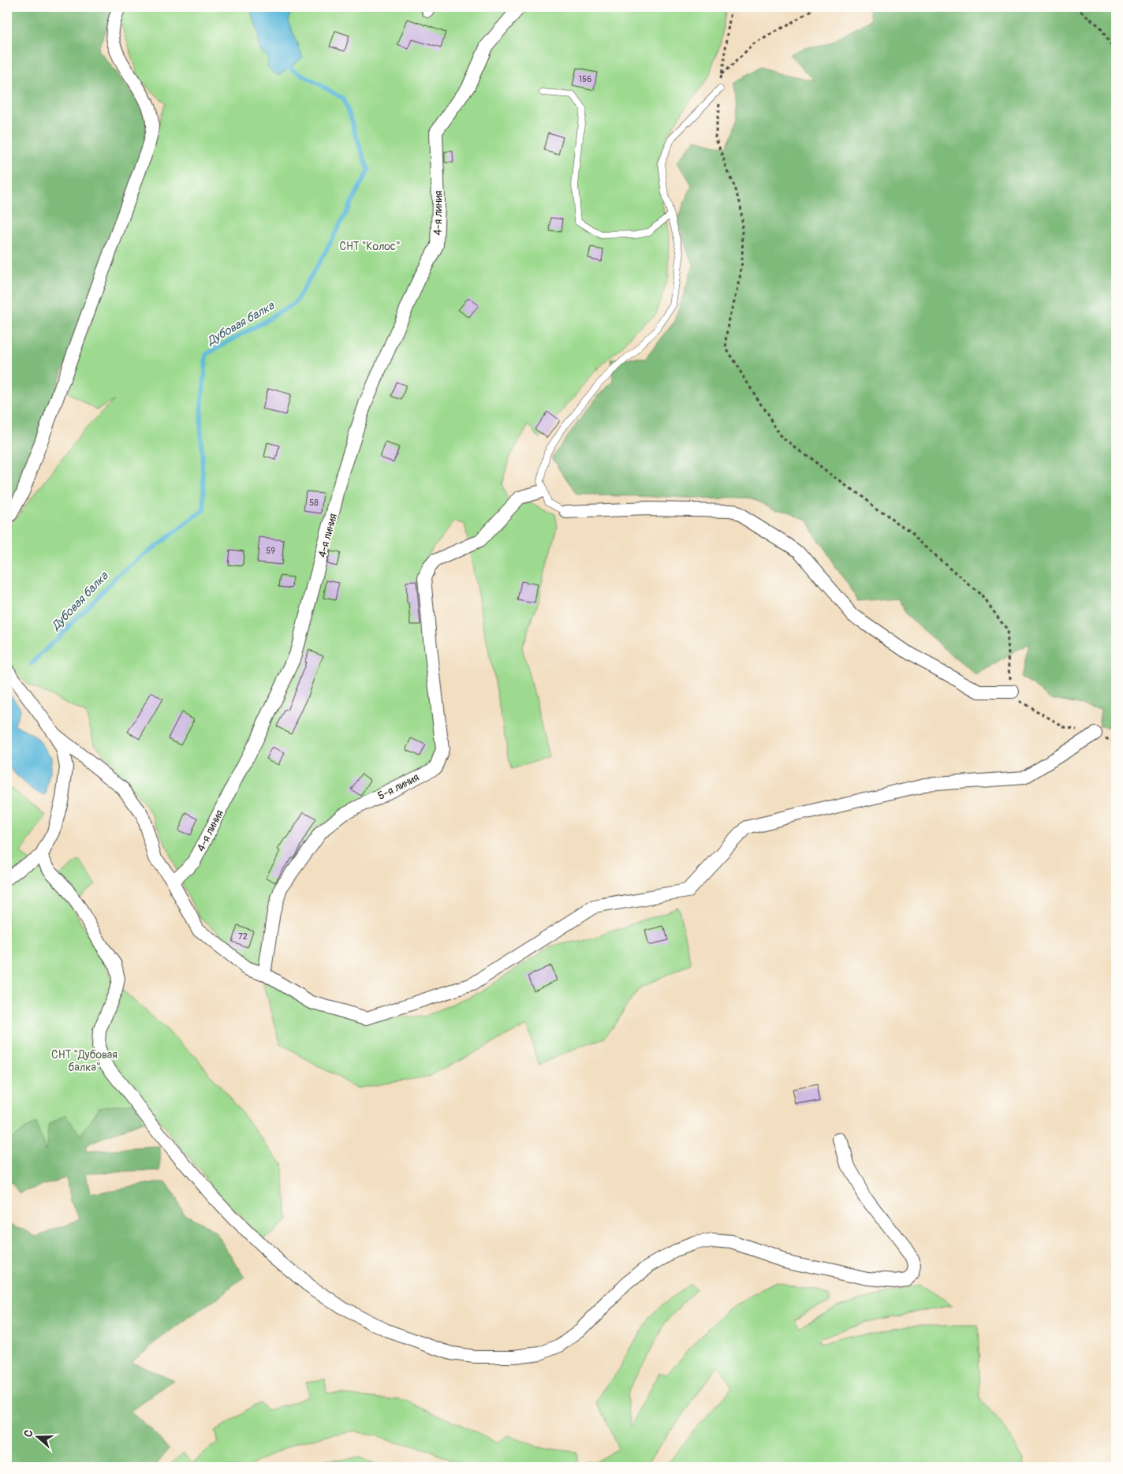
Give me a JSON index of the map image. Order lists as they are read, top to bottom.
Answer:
{
  "streets": {
    "street": ["4-я линия", "5-я линия"]
  },
  "water": ["Дубовая балка"],
  "parks": ["СНТ \"Колос\"", "СНТ \"Дубовая балка\""],
  "house_numbers": [
    "156",
    "58",
    "59",
    "72"
  ],
  "north": "left"
}
